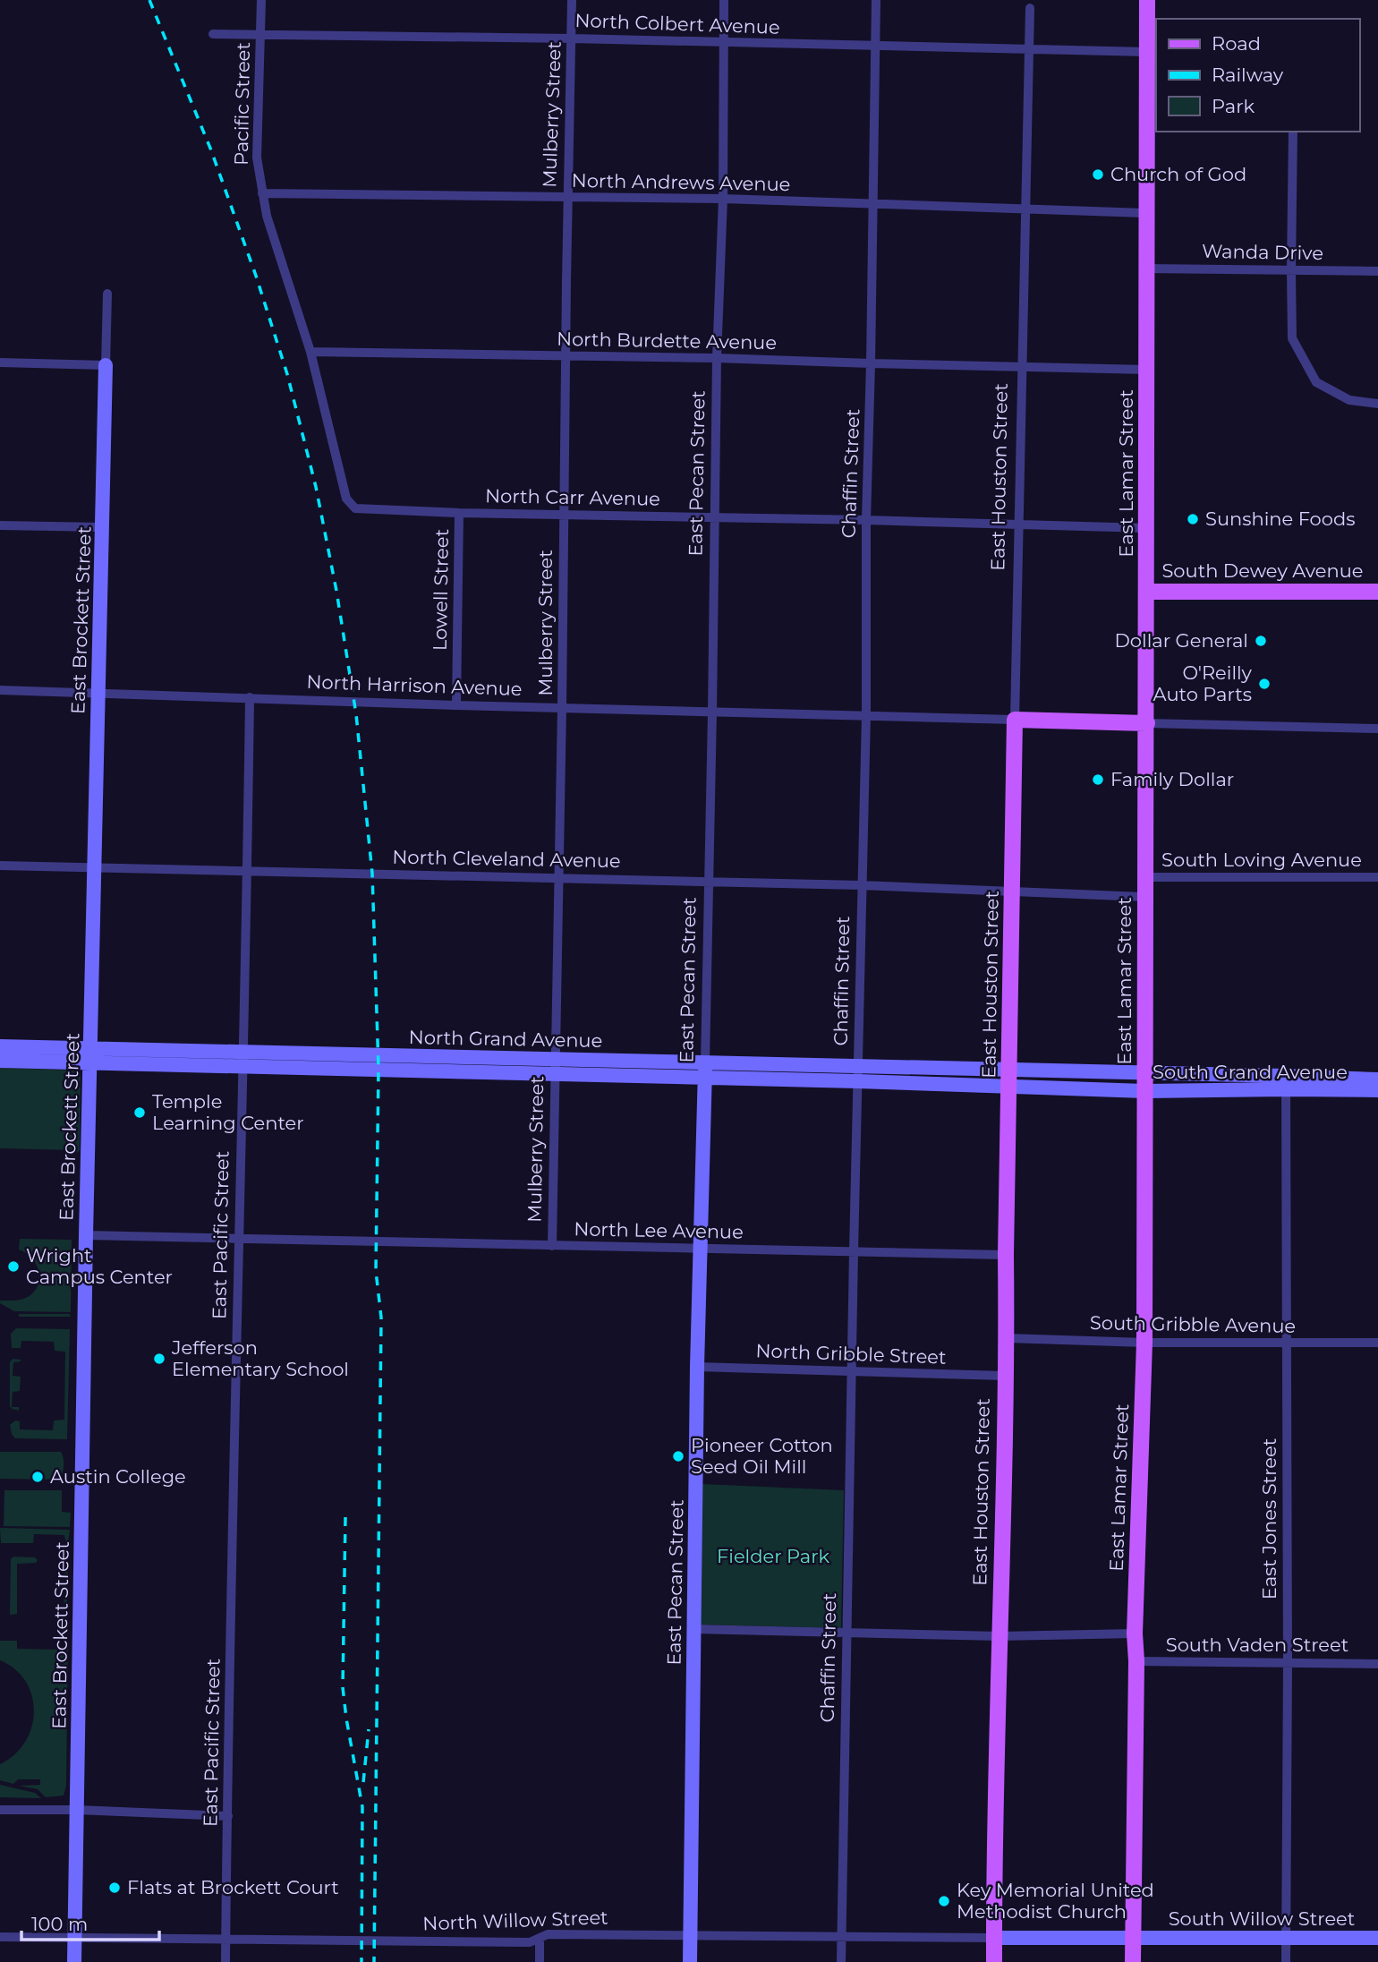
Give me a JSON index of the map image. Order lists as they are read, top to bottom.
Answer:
{
  "streets": {
    "main road": ["East Lamar Street", "East Houston Street", "South Dewey Avenue"],
    "street": [
      "North Colbert Avenue",
      "Pacific Street",
      "Mulberry Street",
      "North Andrews Avenue",
      "Wanda Drive",
      "North Burdette Avenue",
      "East Pecan Street",
      "Chaffin Street",
      "North Carr Avenue",
      "Lowell Street",
      "East Brockett Street",
      "North Harrison Avenue",
      "North Cleveland Avenue",
      "South Loving Avenue",
      "North Grand Avenue",
      "South Grand Avenue",
      "North Lee Avenue",
      "East Pacific Street",
      "South Gribble Avenue",
      "North Gribble Street",
      "East Jones Street",
      "South Vaden Street",
      "South Willow Street",
      "North Willow Street"
    ]
  },
  "crossings": [
    ["North Colbert Avenue", "Pacific Street"],
    ["North Colbert Avenue", "Mulberry Street"],
    ["North Colbert Avenue", "East Pecan Street"],
    ["North Colbert Avenue", "Chaffin Street"],
    ["North Colbert Avenue", "East Lamar Street"],
    ["North Colbert Avenue", "East Houston Street"],
    ["Pacific Street", "North Andrews Avenue"],
    ["Pacific Street", "North Burdette Avenue"],
    ["Pacific Street", "North Carr Avenue"],
    ["Mulberry Street", "North Andrews Avenue"],
    ["Mulberry Street", "North Burdette Avenue"],
    ["Mulberry Street", "North Carr Avenue"],
    ["Mulberry Street", "North Harrison Avenue"],
    ["Mulberry Street", "North Cleveland Avenue"],
    ["Mulberry Street", "North Grand Avenue"],
    ["Mulberry Street", "North Lee Avenue"],
    ["North Andrews Avenue", "East Pecan Street"],
    ["North Andrews Avenue", "Chaffin Street"],
    ["North Andrews Avenue", "East Lamar Street"],
    ["North Andrews Avenue", "East Houston Street"],
    ["Wanda Drive", "East Lamar Street"],
    ["North Burdette Avenue", "East Pecan Street"],
    ["North Burdette Avenue", "Chaffin Street"],
    ["North Burdette Avenue", "East Lamar Street"],
    ["North Burdette Avenue", "East Houston Street"],
    ["East Pecan Street", "North Carr Avenue"],
    ["East Pecan Street", "North Harrison Avenue"],
    ["East Pecan Street", "North Cleveland Avenue"],
    ["East Pecan Street", "North Grand Avenue"],
    ["East Pecan Street", "North Lee Avenue"],
    ["East Pecan Street", "North Gribble Street"],
    ["East Pecan Street", "North Willow Street"],
    ["Chaffin Street", "North Carr Avenue"],
    ["Chaffin Street", "North Harrison Avenue"],
    ["Chaffin Street", "North Cleveland Avenue"],
    ["Chaffin Street", "North Grand Avenue"],
    ["Chaffin Street", "North Lee Avenue"],
    ["Chaffin Street", "North Gribble Street"],
    ["Chaffin Street", "North Willow Street"],
    ["East Lamar Street", "North Carr Avenue"],
    ["East Lamar Street", "South Dewey Avenue"],
    ["East Lamar Street", "North Cleveland Avenue"],
    ["East Lamar Street", "South Loving Avenue"],
    ["East Lamar Street", "South Grand Avenue"],
    ["East Lamar Street", "South Gribble Avenue"],
    ["East Lamar Street", "South Vaden Street"],
    ["East Lamar Street", "South Willow Street"],
    ["East Houston Street", "North Carr Avenue"],
    ["East Houston Street", "North Harrison Avenue"],
    ["East Houston Street", "North Cleveland Avenue"],
    ["East Houston Street", "North Grand Avenue"],
    ["East Houston Street", "South Grand Avenue"],
    ["East Houston Street", "North Lee Avenue"],
    ["East Houston Street", "South Gribble Avenue"],
    ["East Houston Street", "North Gribble Street"],
    ["East Houston Street", "South Willow Street"],
    ["East Houston Street", "North Willow Street"],
    ["North Carr Avenue", "Lowell Street"],
    ["Lowell Street", "North Harrison Avenue"],
    ["East Brockett Street", "North Harrison Avenue"],
    ["East Brockett Street", "North Cleveland Avenue"],
    ["East Brockett Street", "North Grand Avenue"],
    ["East Brockett Street", "North Lee Avenue"],
    ["East Brockett Street", "North Willow Street"],
    ["North Harrison Avenue", "East Pacific Street"],
    ["North Cleveland Avenue", "East Pacific Street"],
    ["North Grand Avenue", "South Grand Avenue"],
    ["North Grand Avenue", "East Pacific Street"],
    ["South Grand Avenue", "East Jones Street"],
    ["North Lee Avenue", "East Pacific Street"],
    ["East Pacific Street", "North Willow Street"],
    ["South Gribble Avenue", "East Jones Street"],
    ["East Jones Street", "South Vaden Street"],
    ["East Jones Street", "South Willow Street"],
    ["South Willow Street", "North Willow Street"]
  ],
  "parks": ["Fielder Park"],
  "places": [
    "Church of God",
    "Sunshine Foods",
    "Dollar General",
    "O'Reilly Auto Parts",
    "Family Dollar",
    "Temple Learning Center",
    "Wright Campus Center",
    "Jefferson Elementary School",
    "Pioneer Cotton Seed Oil Mill",
    "Austin College",
    "Flats at Brockett Court",
    "Key Memorial United Methodist Church"
  ],
  "legend": ["Road", "Railway", "Park"],
  "scale_bar": "100 m"
}
